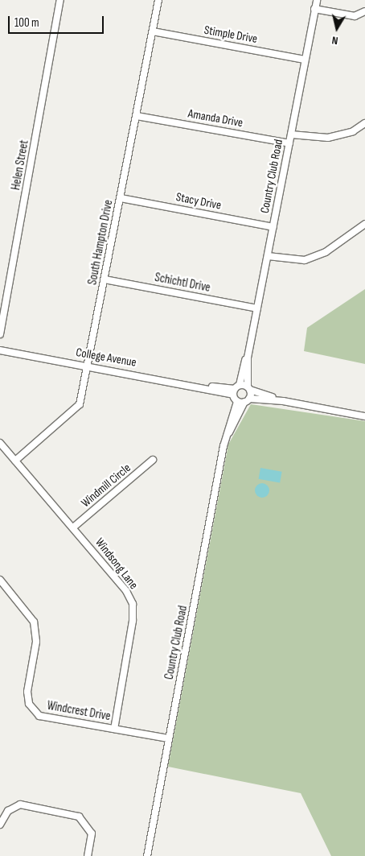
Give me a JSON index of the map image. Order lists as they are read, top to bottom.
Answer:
{
  "streets": {
    "street": [
      "Stimple Drive",
      "Amanda Drive",
      "Helen Street",
      "Country Club Road",
      "Stacy Drive",
      "South Hampton Drive",
      "Schichtl Drive",
      "College Avenue",
      "Windmill Circle",
      "Windsong Lane",
      "Windcrest Drive"
    ]
  },
  "crossings": [
    ["Stimple Drive", "Country Club Road"],
    ["Stimple Drive", "South Hampton Drive"],
    ["Amanda Drive", "Country Club Road"],
    ["Amanda Drive", "South Hampton Drive"],
    ["Country Club Road", "Stacy Drive"],
    ["Country Club Road", "Schichtl Drive"],
    ["Country Club Road", "College Avenue"],
    ["Country Club Road", "Windcrest Drive"],
    ["Stacy Drive", "South Hampton Drive"],
    ["South Hampton Drive", "Schichtl Drive"],
    ["South Hampton Drive", "College Avenue"],
    ["South Hampton Drive", "Windsong Lane"],
    ["Windmill Circle", "Windsong Lane"],
    ["Windsong Lane", "Windcrest Drive"]
  ],
  "scale_bar": "100 m",
  "north": "bottom"
}
